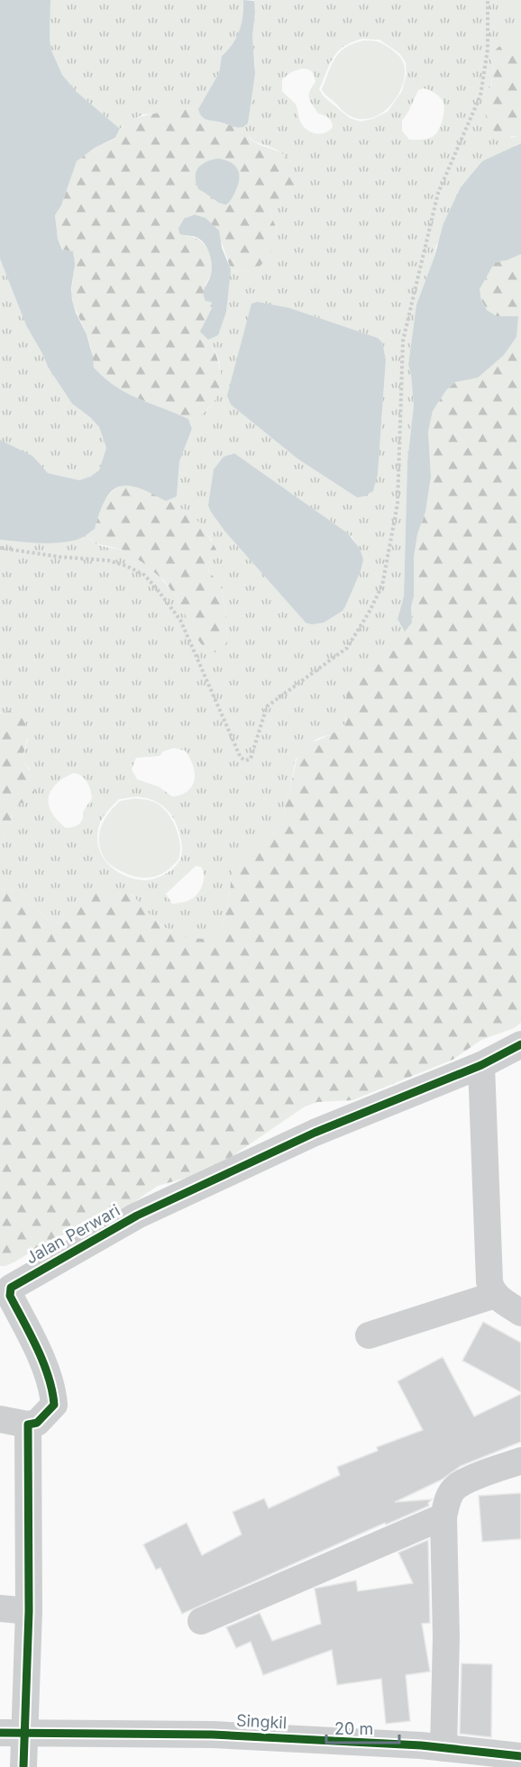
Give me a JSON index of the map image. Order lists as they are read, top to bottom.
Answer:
{
  "streets": {
    "street": ["Jalan Perwari", "Singkil"]
  },
  "scale_bar": "20 m"
}
